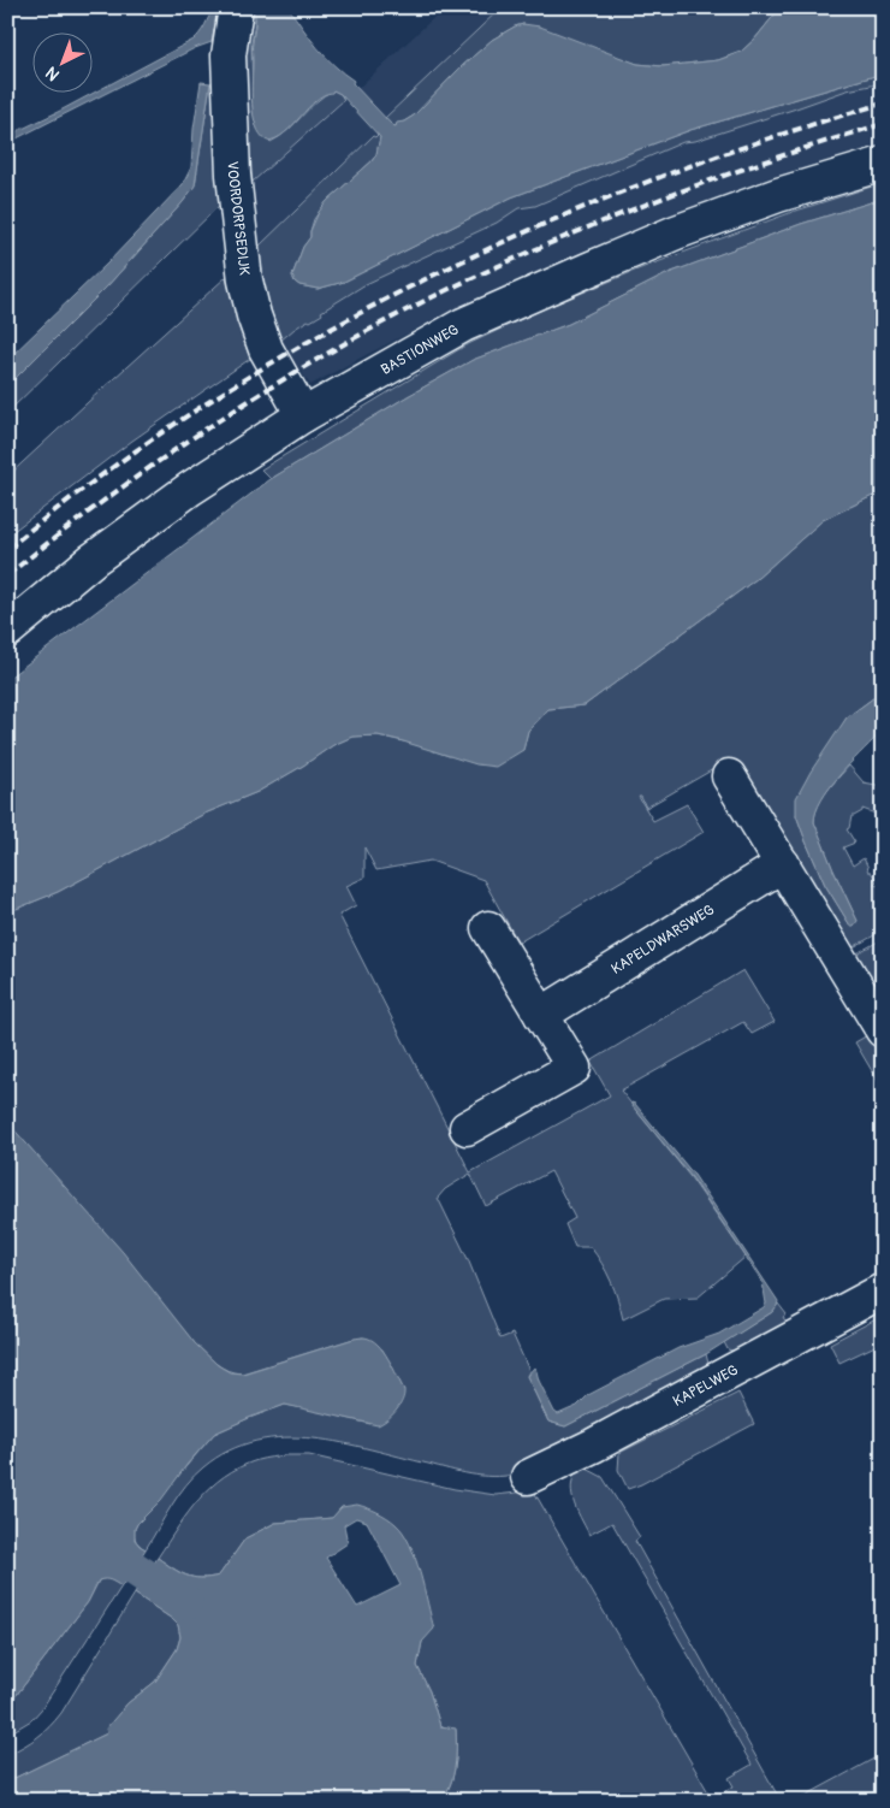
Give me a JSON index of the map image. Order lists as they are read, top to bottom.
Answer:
{
  "streets": {
    "street": [
      "VOORDORPSEDIJK",
      "BASTIONWEG",
      "KAPELDWARSWEG",
      "KAPELWEG"
    ]
  },
  "crossings": [
    ["VOORDORPSEDIJK", "BASTIONWEG"]
  ],
  "north": "bottom left"
}
